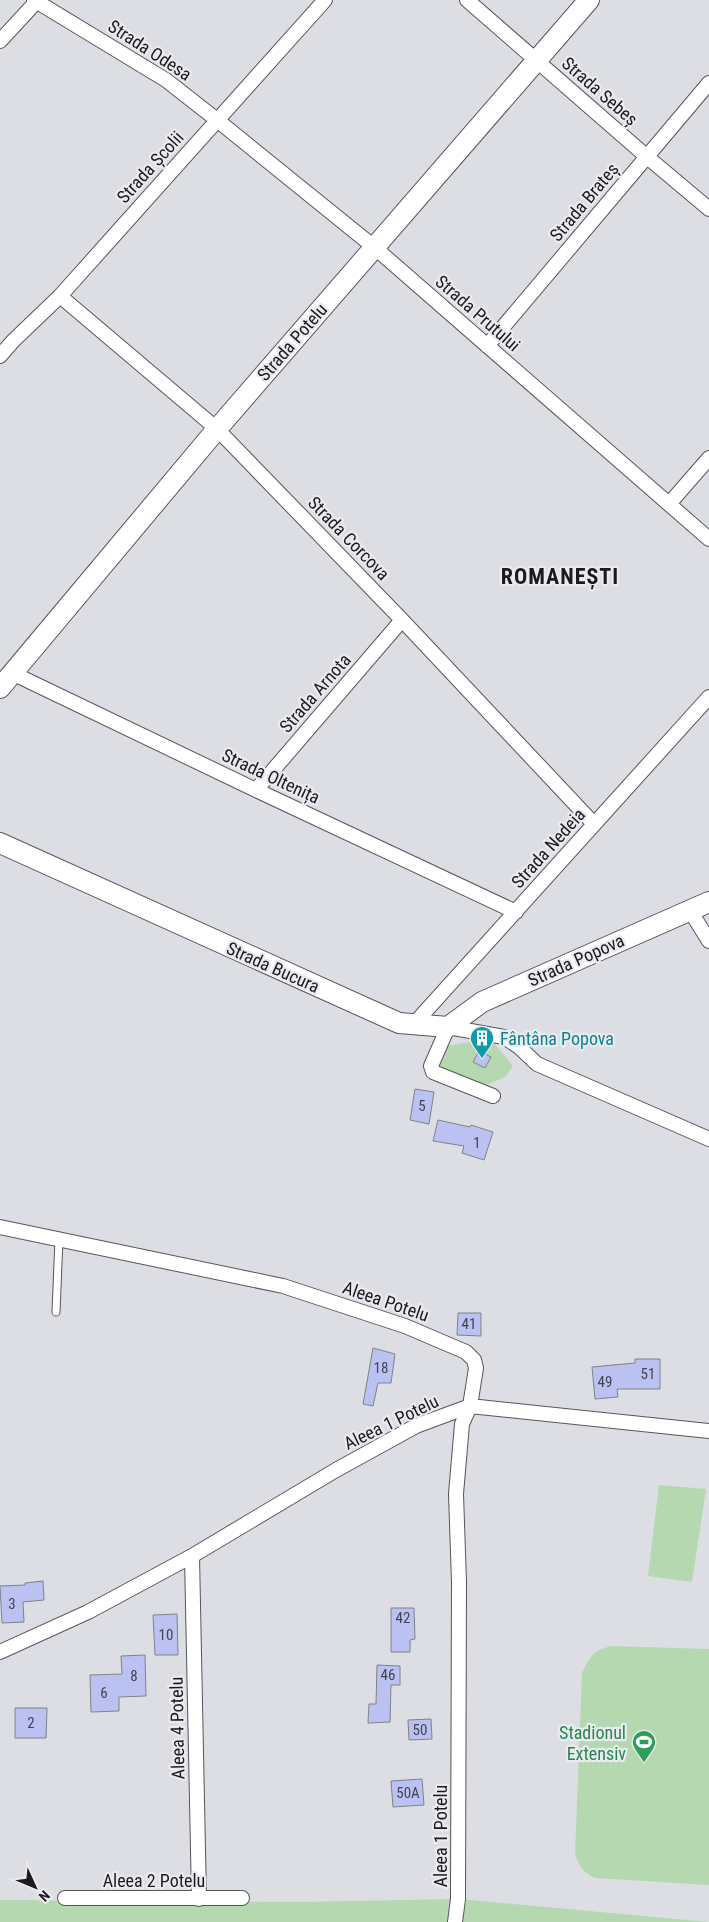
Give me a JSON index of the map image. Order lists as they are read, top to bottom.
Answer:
{
  "streets": {
    "street": [
      "Strada Odesa",
      "Strada Sebeș",
      "Strada Școlii",
      "Strada Brateș",
      "Strada Prutului",
      "Strada Potelu",
      "Strada Corcova",
      "Strada Arnota",
      "Strada Oltenița",
      "Strada Nedeia",
      "Strada Popova",
      "Strada Bucura",
      "Aleea Potelu",
      "Aleea 1 Potelu",
      "Aleea 4 Potelu",
      "Aleea 2 Potelu"
    ]
  },
  "crossings": [
    ["Strada Odesa", "Strada Școlii"],
    ["Strada Odesa", "Strada Prutului"],
    ["Strada Sebeș", "Strada Brateș"],
    ["Strada Sebeș", "Strada Potelu"],
    ["Strada Școlii", "Strada Prutului"],
    ["Strada Școlii", "Strada Corcova"],
    ["Strada Brateș", "Strada Prutului"],
    ["Strada Prutului", "Strada Potelu"],
    ["Strada Potelu", "Strada Corcova"],
    ["Strada Potelu", "Strada Oltenița"],
    ["Strada Corcova", "Strada Arnota"],
    ["Strada Corcova", "Strada Nedeia"],
    ["Strada Arnota", "Strada Oltenița"],
    ["Strada Oltenița", "Strada Nedeia"],
    ["Strada Nedeia", "Strada Bucura"],
    ["Strada Popova", "Strada Bucura"],
    ["Aleea Potelu", "Aleea 1 Potelu"],
    ["Aleea 1 Potelu", "Aleea 4 Potelu"],
    ["Aleea 4 Potelu", "Aleea 2 Potelu"]
  ],
  "districts": ["ROMANEȘTI"],
  "places": {
    "building": ["Fântâna Popova"],
    "sports": ["Stadionul Extensiv"]
  },
  "house_numbers": [
    "5",
    "1",
    "41",
    "18",
    "51",
    "49",
    "3",
    "42",
    "10",
    "46",
    "8",
    "6",
    "2",
    "50",
    "50A"
  ],
  "north": "bottom right"
}
